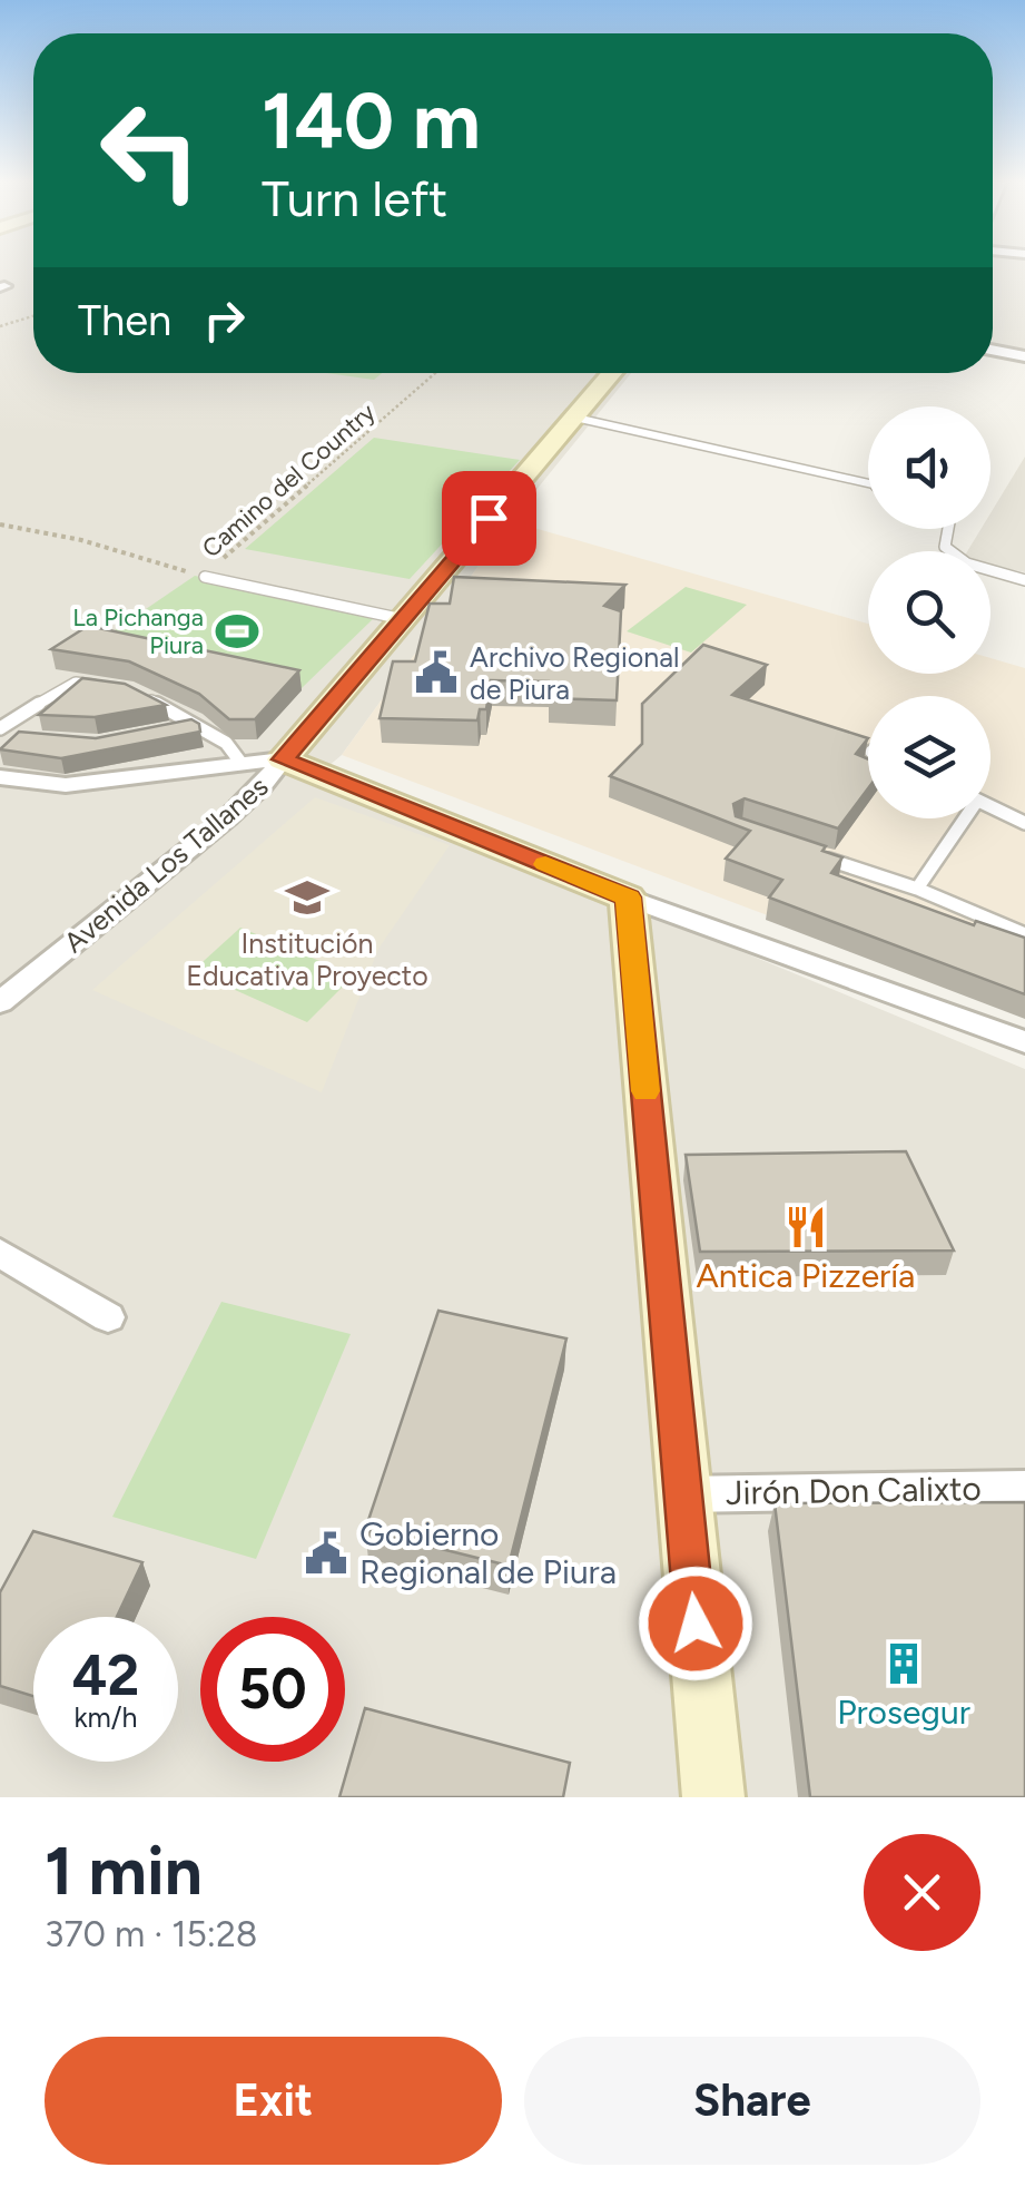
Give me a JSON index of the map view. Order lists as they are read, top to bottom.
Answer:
{
  "streets": {
    "main road": ["Avenida Los Tallanes"],
    "street": ["Jirón Don Calixto"],
    "path": ["Camino del Country"]
  },
  "places": {
    "sports": ["La Pichanga Piura"],
    "public building": ["Archivo Regional de Piura", "Gobierno Regional de Piura"],
    "school or university": ["Institución Educativa Proyecto"],
    "restaurant": ["Antica Pizzería"],
    "building": ["Prosegur"]
  },
  "page": {
    "turn": ["140 m", "Turn left"],
    "then": "Then",
    "speed": "42 km/h",
    "limit": "50",
    "heading": ["1 min", "370 m · 15:28"],
    "buttons": ["Exit", "Share"]
  }
}
